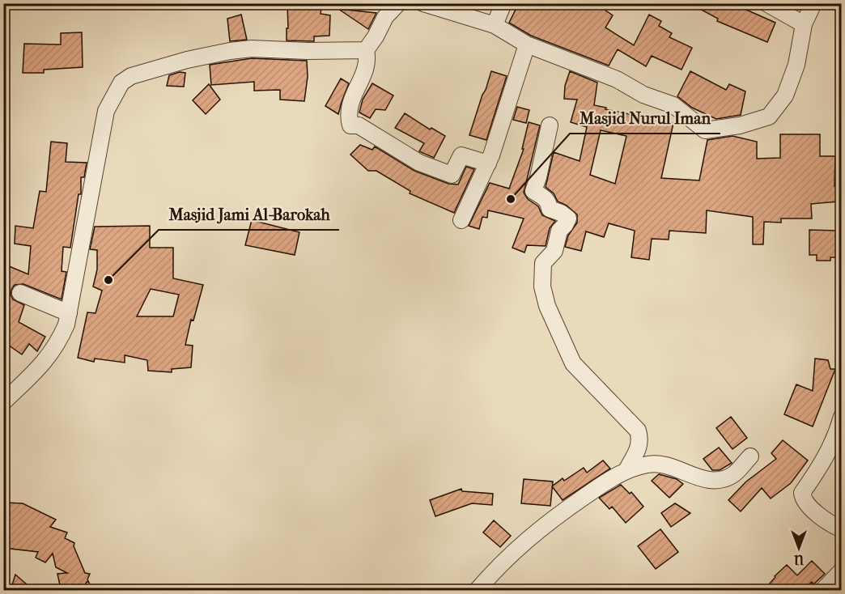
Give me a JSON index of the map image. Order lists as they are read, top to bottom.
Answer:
{
  "places": ["Masjid Nurul Iman", "Masjid Jami Al-Barokah"],
  "north": "bottom"
}
